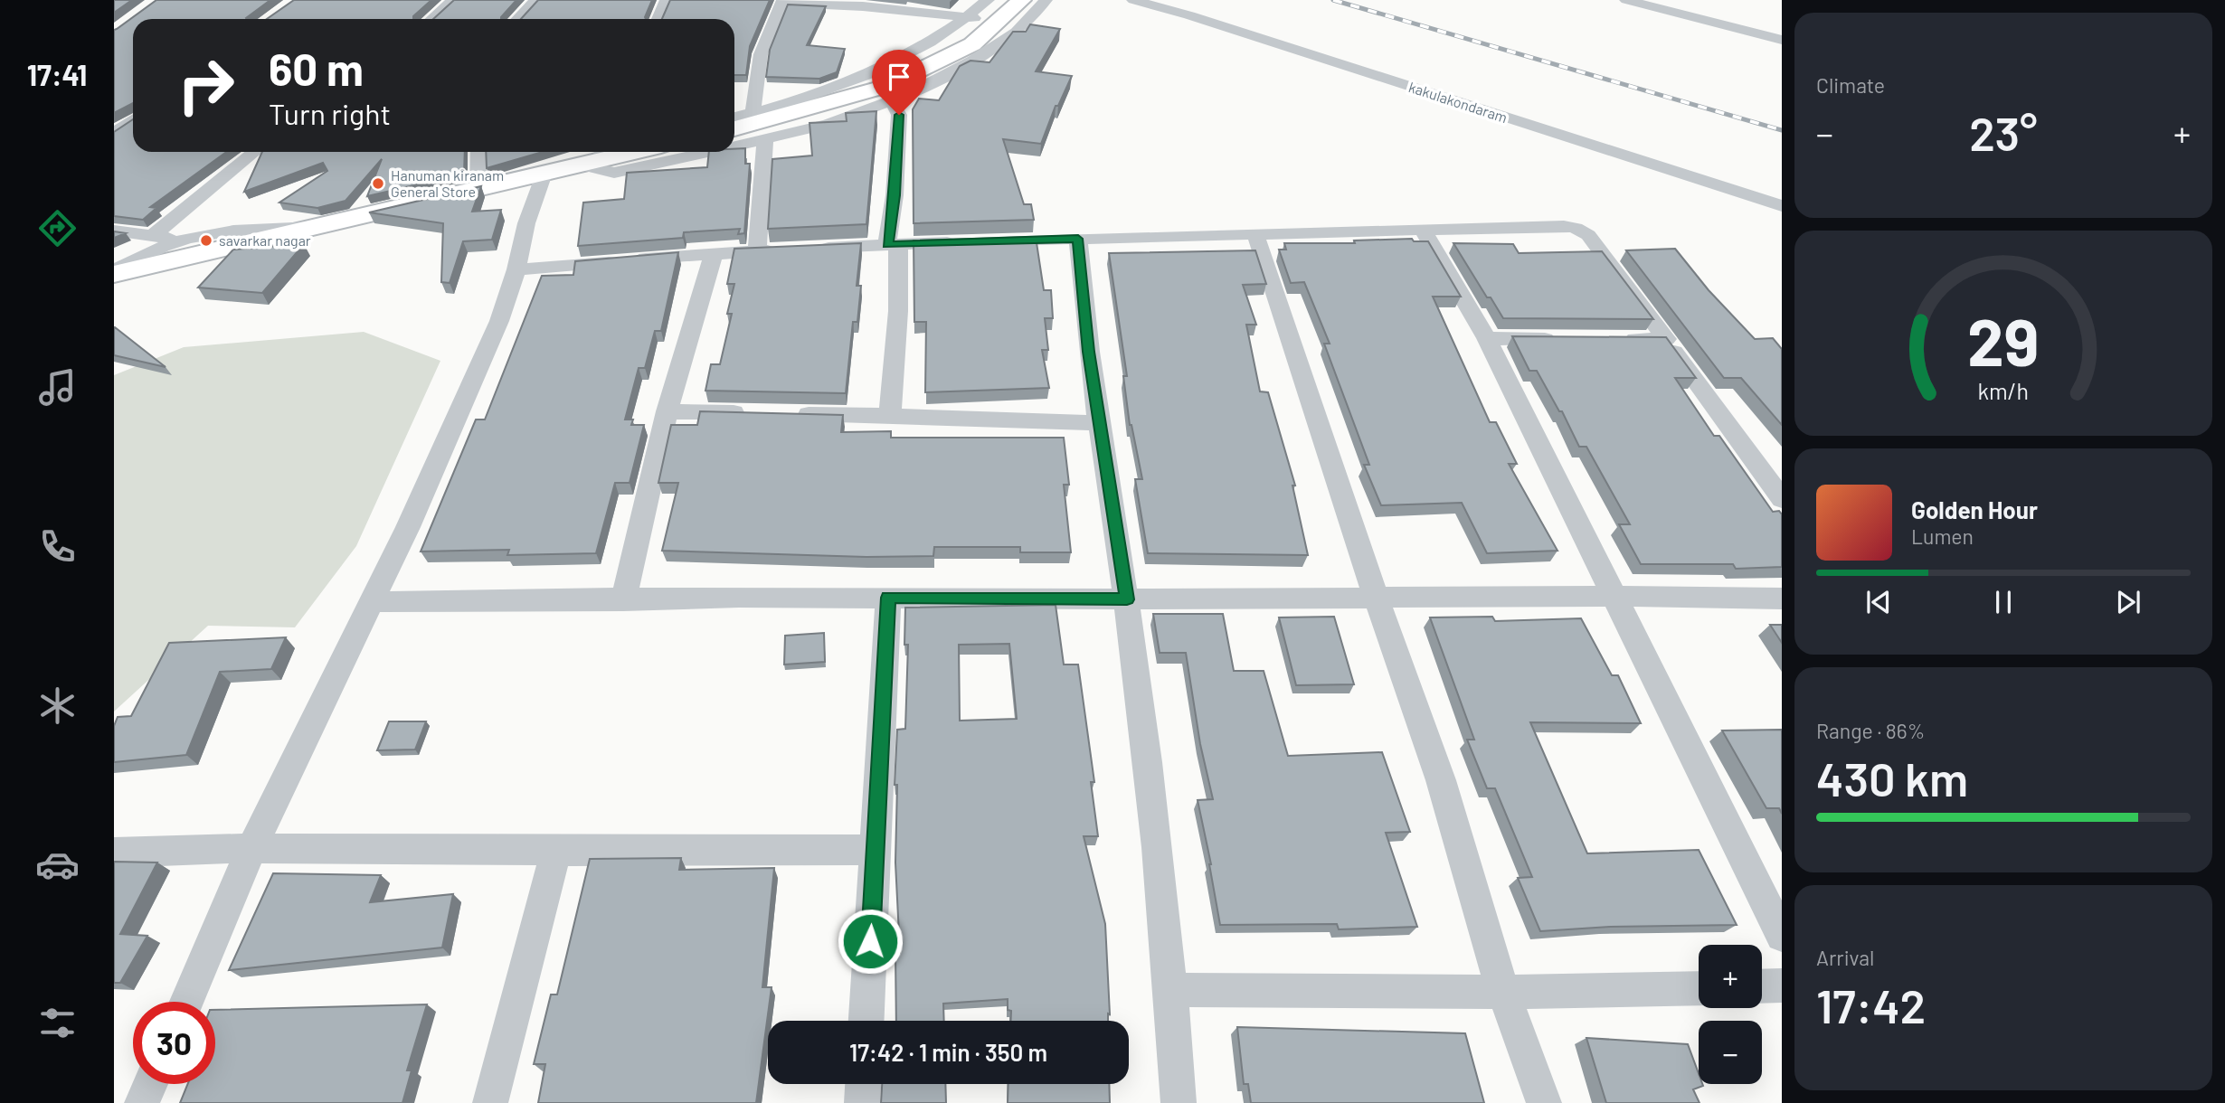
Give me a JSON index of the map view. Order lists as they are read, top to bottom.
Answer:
{
  "streets": {
    "street": ["kakulakondaram"]
  },
  "places": ["Hanuman kiranam General Store", "savarkar nagar"],
  "page": {
    "tabs": "17:41",
    "tile": [
      "Climate",
      ["Range · 86%", "430 km"],
      ["Arrival", "17:42"]
    ],
    "turn": ["60 m", "Turn right"],
    "heat": ["−", "23°", "+"],
    "song": ["Golden Hour", "Lumen"],
    "map_buttons": ["+", "−"],
    "limit": "30",
    "trip": "17:42 · 1 min · 350 m",
    "gauge": ["29", "km/h"]
  }
}
